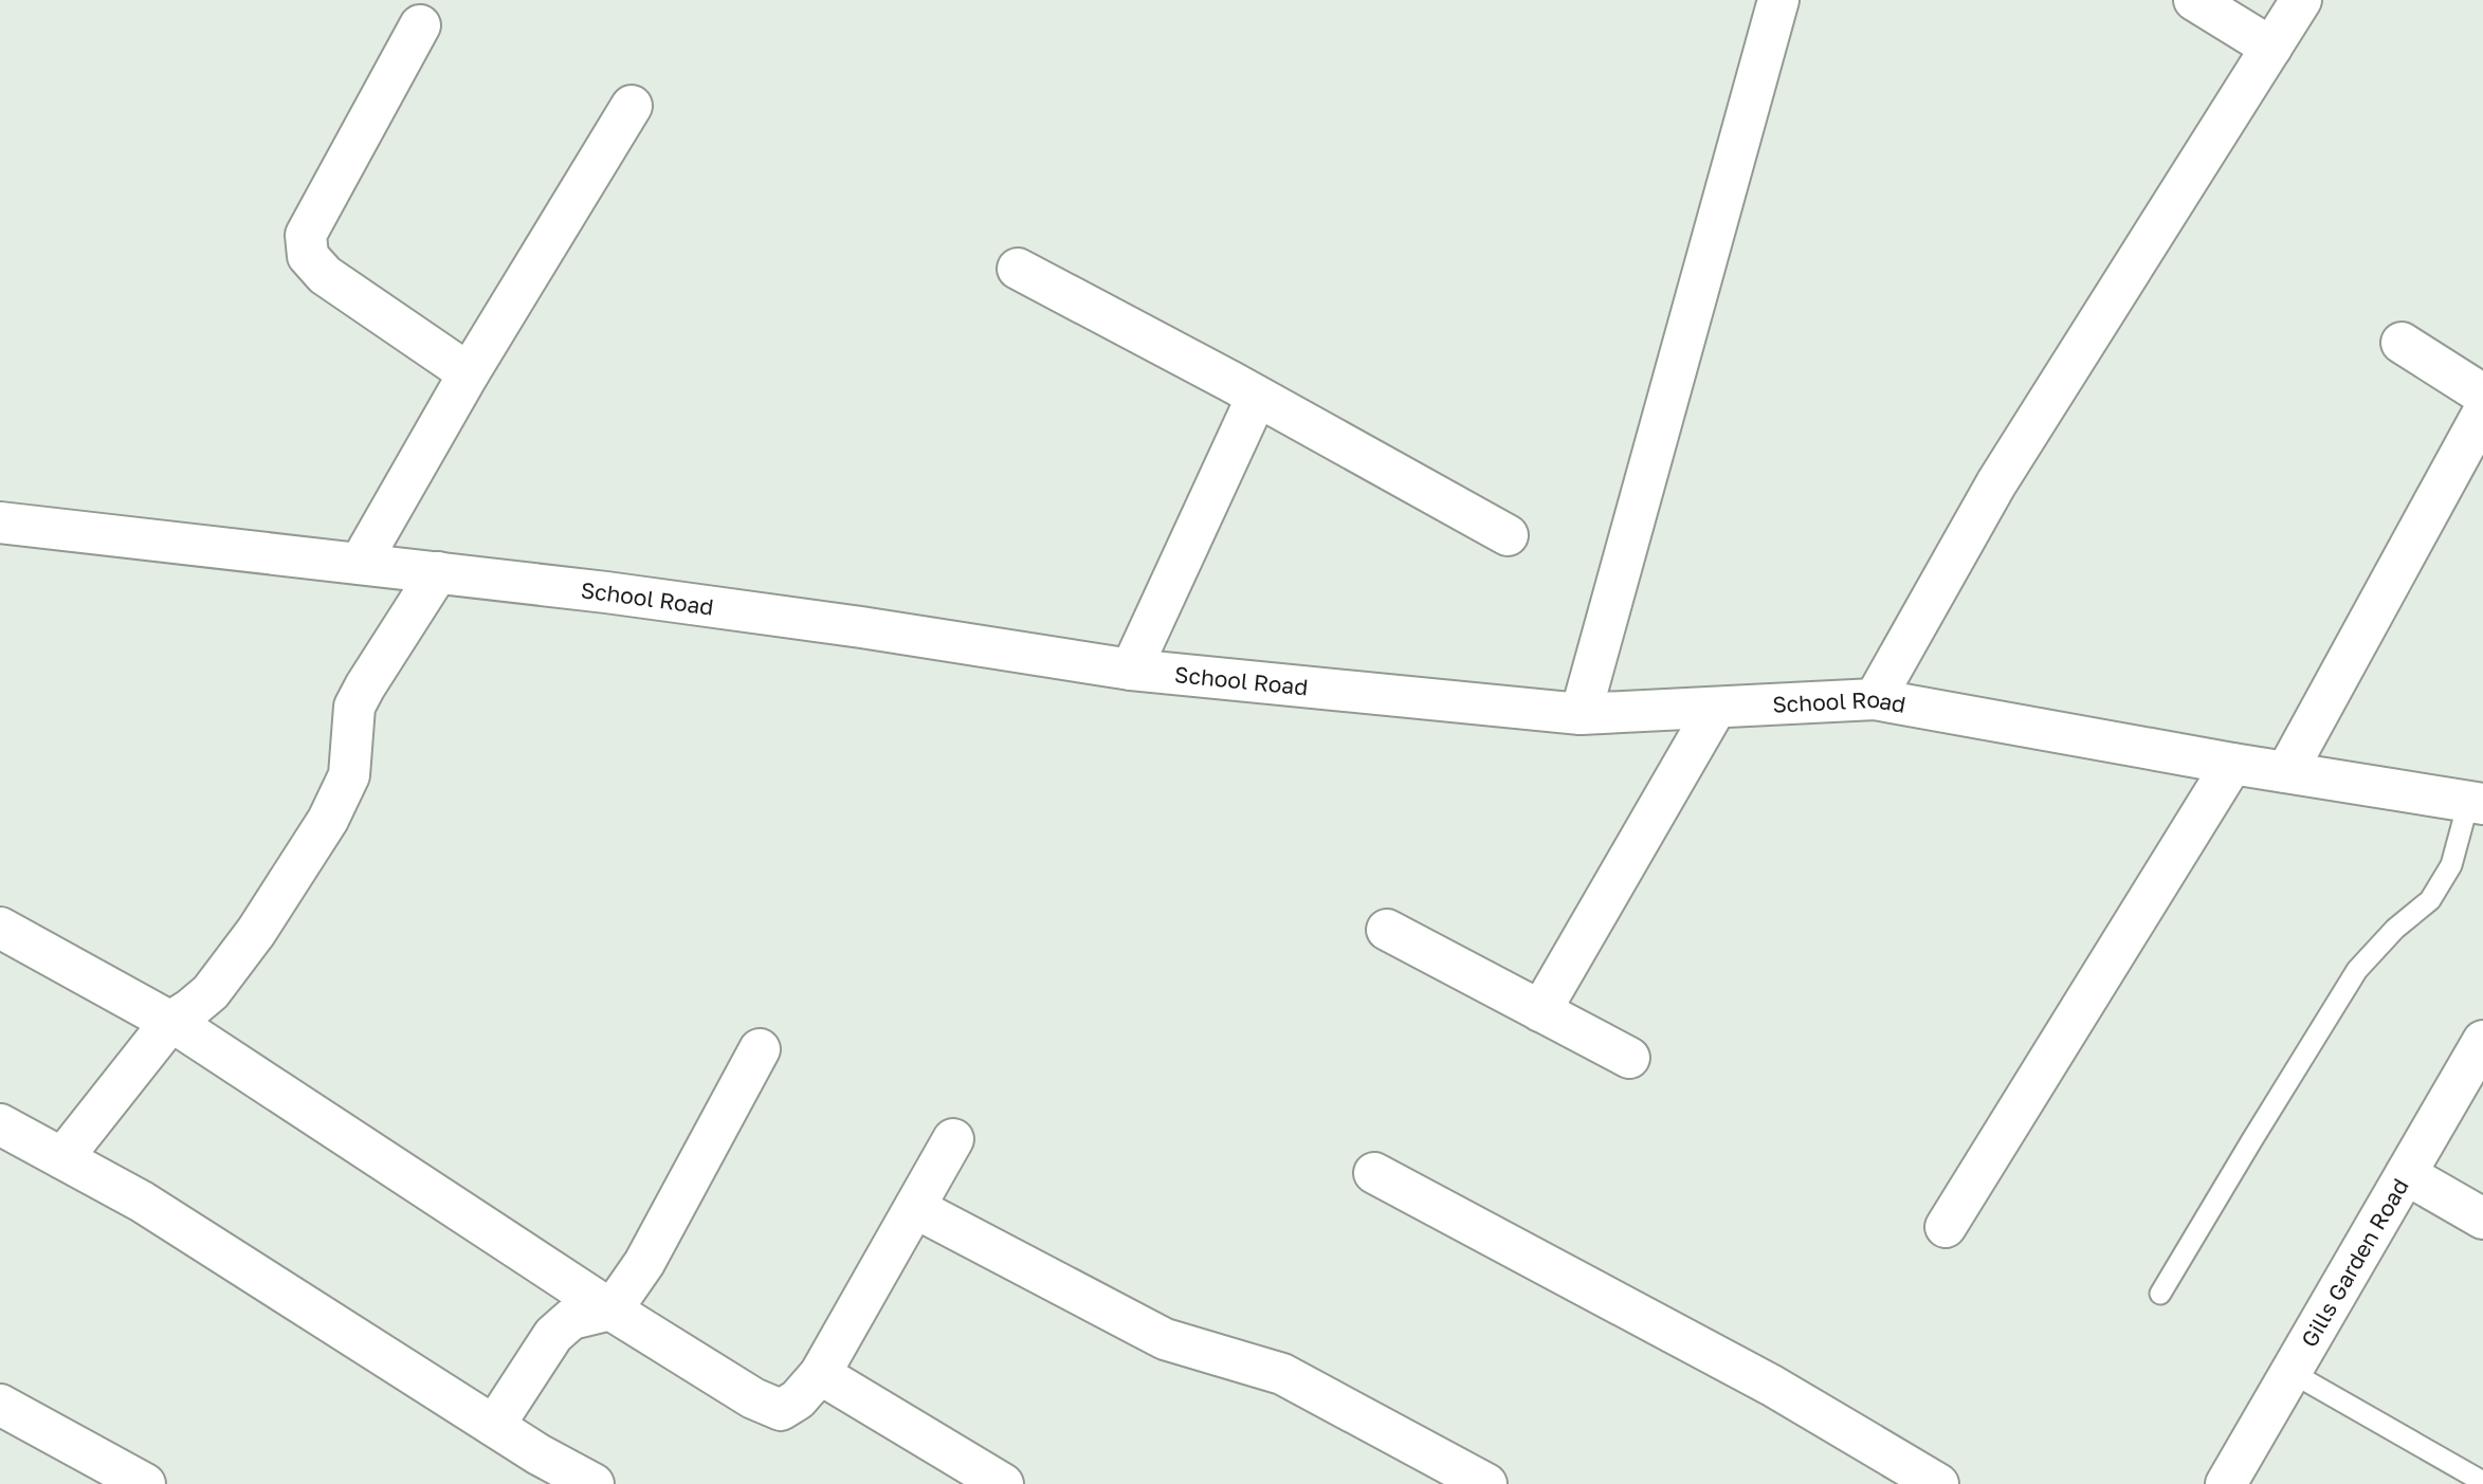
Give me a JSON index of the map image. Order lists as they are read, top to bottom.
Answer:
{
  "streets": {
    "street": ["School Road", "Gills Garden Road"]
  }
}
